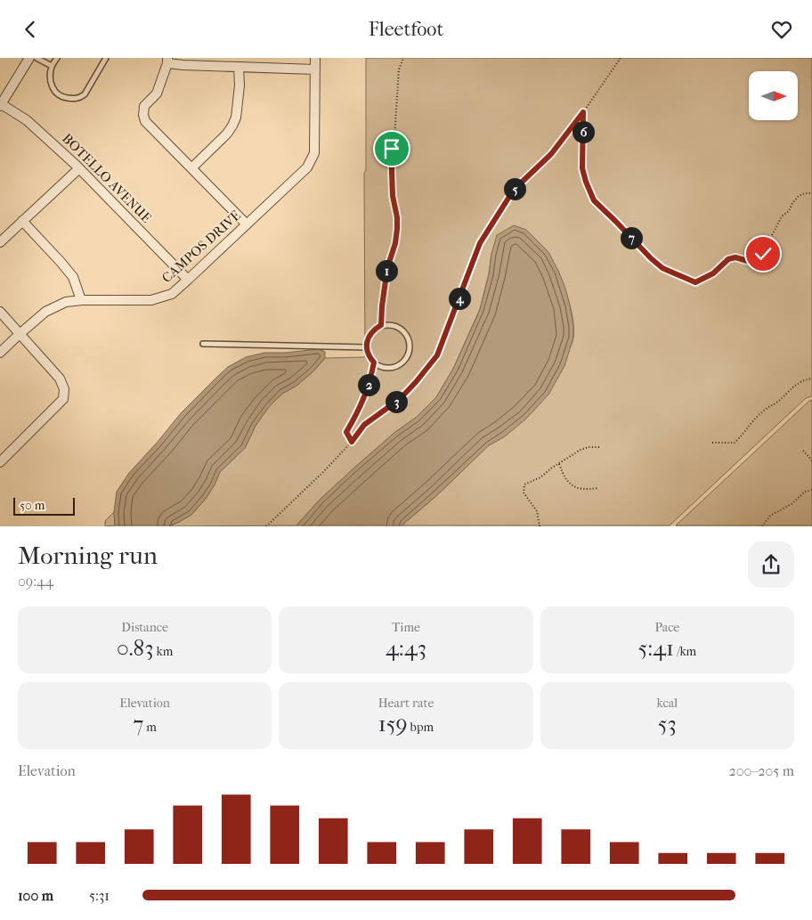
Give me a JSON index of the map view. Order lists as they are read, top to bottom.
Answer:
{
  "streets": {
    "street": ["BOTELLO AVENUE", "CAMPOS DRIVE"]
  },
  "crossings": [
    ["BOTELLO AVENUE", "CAMPOS DRIVE"]
  ],
  "scale_bar": "50 m",
  "north": "right",
  "page": {
    "header": "Fleetfoot",
    "pins": [
      "6",
      "5",
      "7",
      "1",
      "4",
      "2",
      "3"
    ],
    "scale": "50 m",
    "heading": ["Morning run", "09:44"],
    "stats": [
      ["Distance", "0.83 km"],
      ["Time", "4:43"],
      ["Pace", "5:41 /km"],
      ["Elevation", "7 m"],
      ["Heart rate", "159 bpm"],
      ["kcal", "53"]
    ],
    "chart": ["Elevation", "200–205 m"],
    "list": [
      {
        "name": "100 m",
        "note": "5:31"
      }
    ]
  }
}
